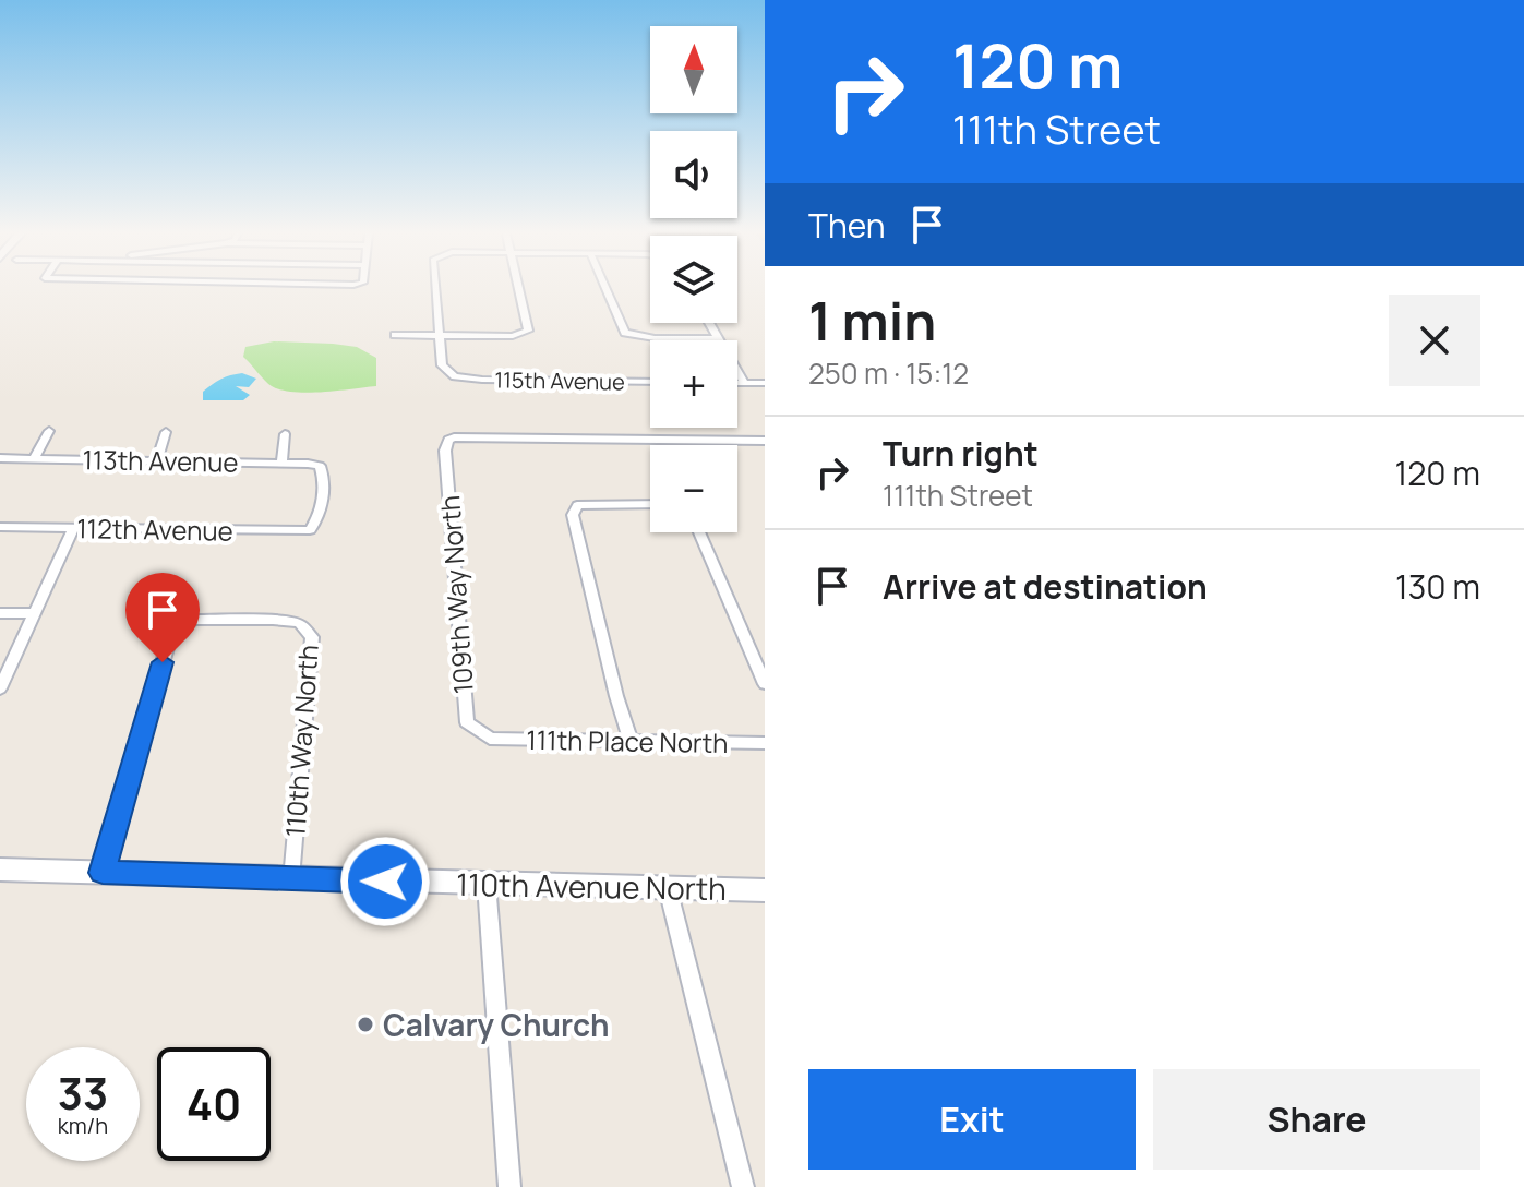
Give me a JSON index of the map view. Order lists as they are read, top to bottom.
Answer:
{
  "streets": {
    "street": [
      "115th Avenue",
      "113th Avenue",
      "112th Avenue",
      "109th Way North",
      "110th Way North",
      "111th Place North",
      "110th Avenue North"
    ]
  },
  "crossings": [
    ["113th Avenue", "112th Avenue"],
    ["109th Way North", "111th Place North"],
    ["110th Way North", "110th Avenue North"]
  ],
  "places": ["Calvary Church"],
  "north": "top",
  "page": {
    "turn": ["120 m", "111th Street"],
    "map_buttons": ["+", "−"],
    "then": "Then",
    "heading": ["1 min", "250 m · 15:12"],
    "list": [
      {
        "name": "Turn right",
        "note": "111th Street",
        "value": "120 m"
      },
      {
        "name": "Arrive at destination",
        "value": "130 m"
      }
    ],
    "speed": "33 km/h",
    "limit": "40",
    "buttons": ["Exit", "Share"]
  }
}
